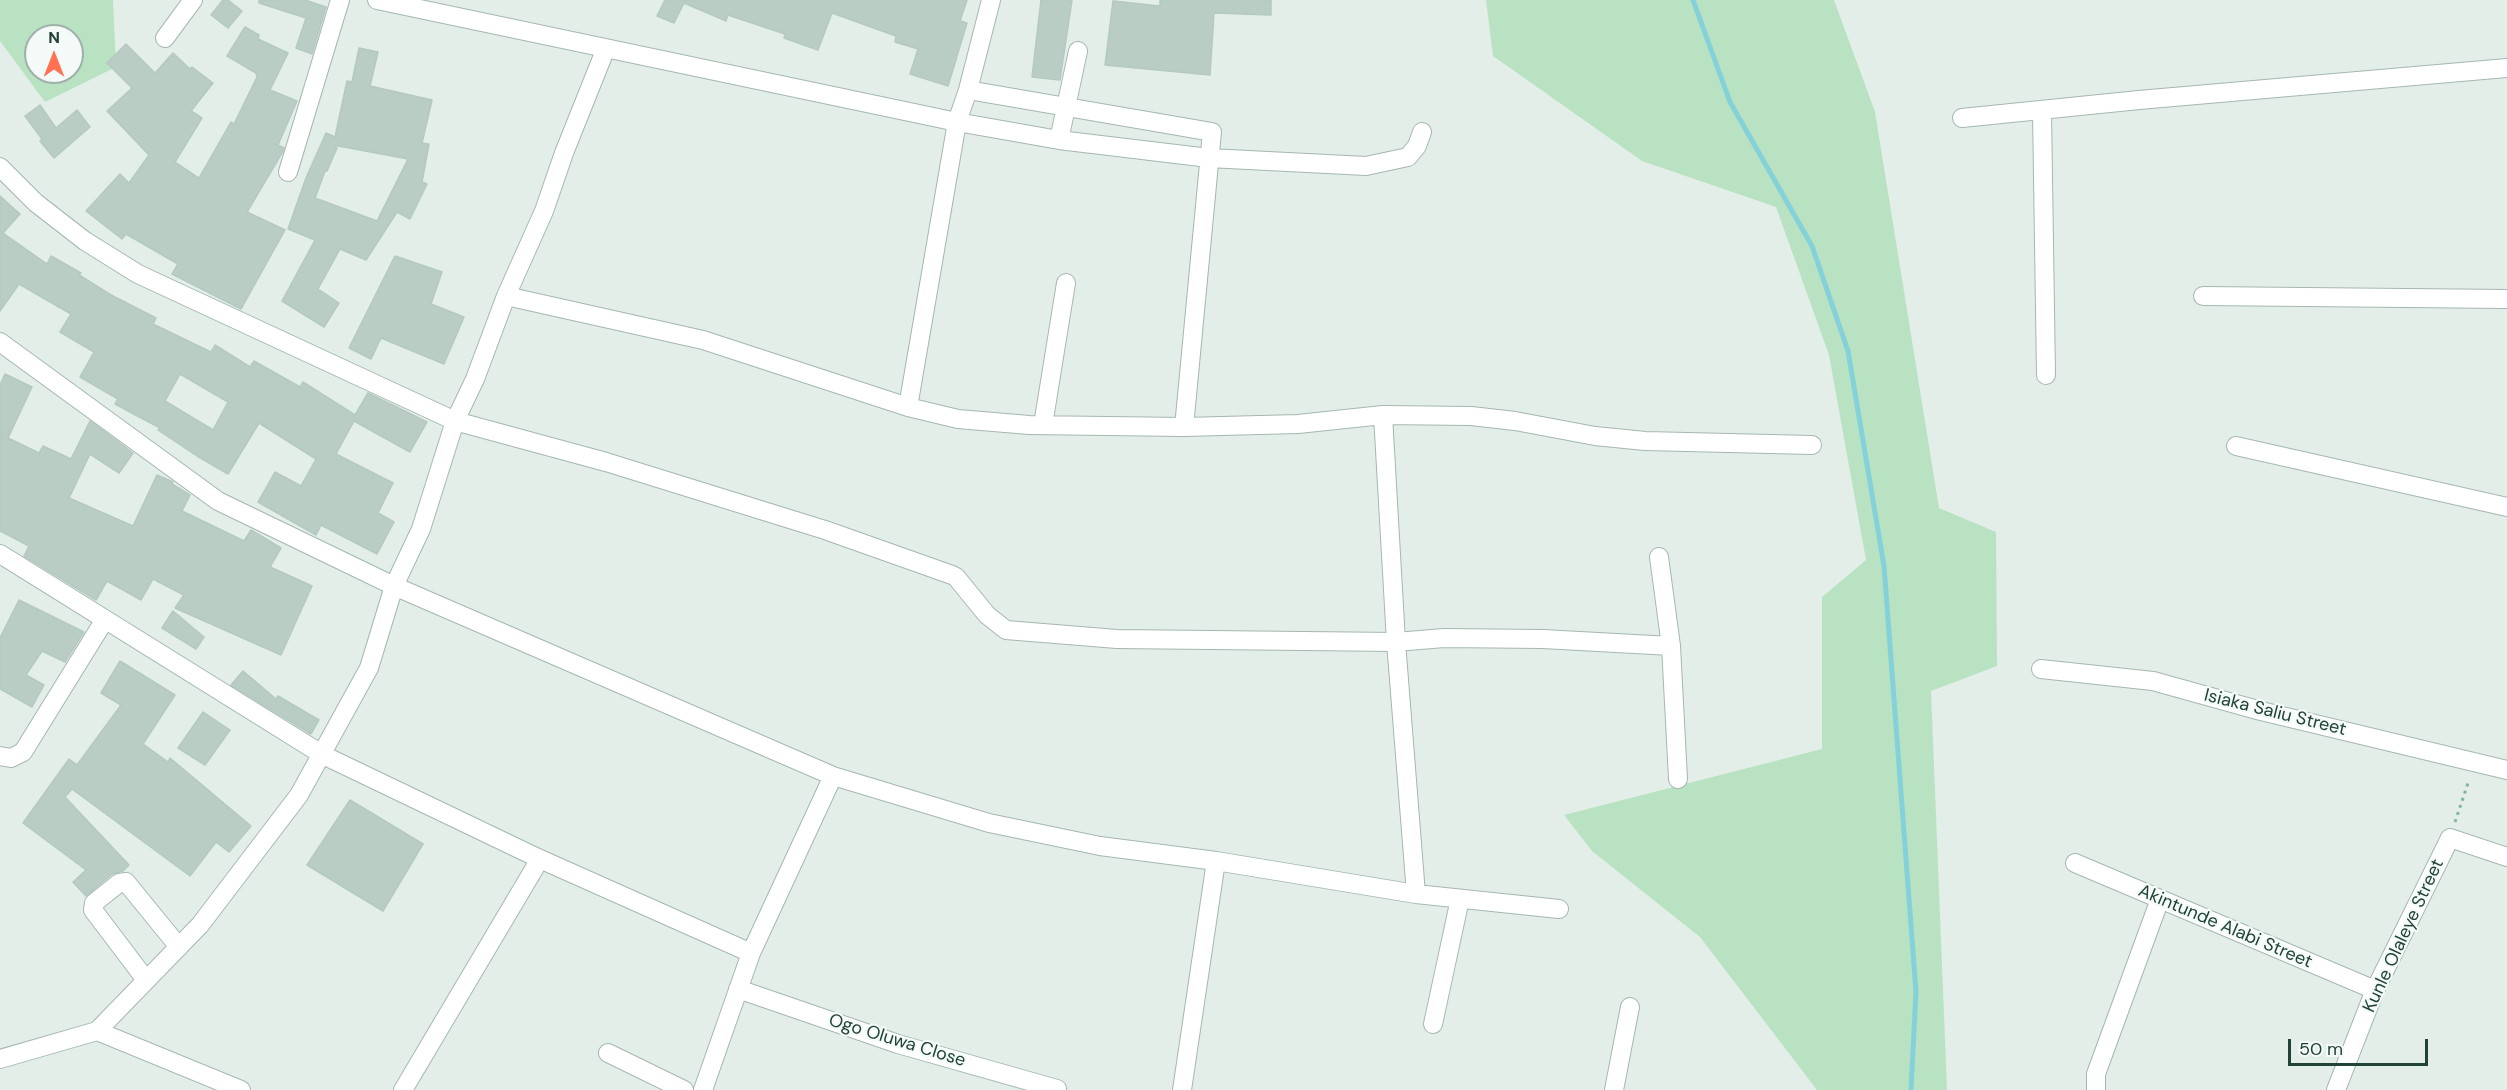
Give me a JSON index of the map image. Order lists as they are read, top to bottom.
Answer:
{
  "streets": {
    "street": [
      "Isiaka Saliu Street",
      "Akintunde Alabi Street",
      "Kunle Olaleye Street",
      "Ogo Oluwa Close"
    ]
  },
  "crossings": [
    ["Akintunde Alabi Street", "Kunle Olaleye Street"]
  ],
  "scale_bar": "50 m",
  "north": "top"
}
